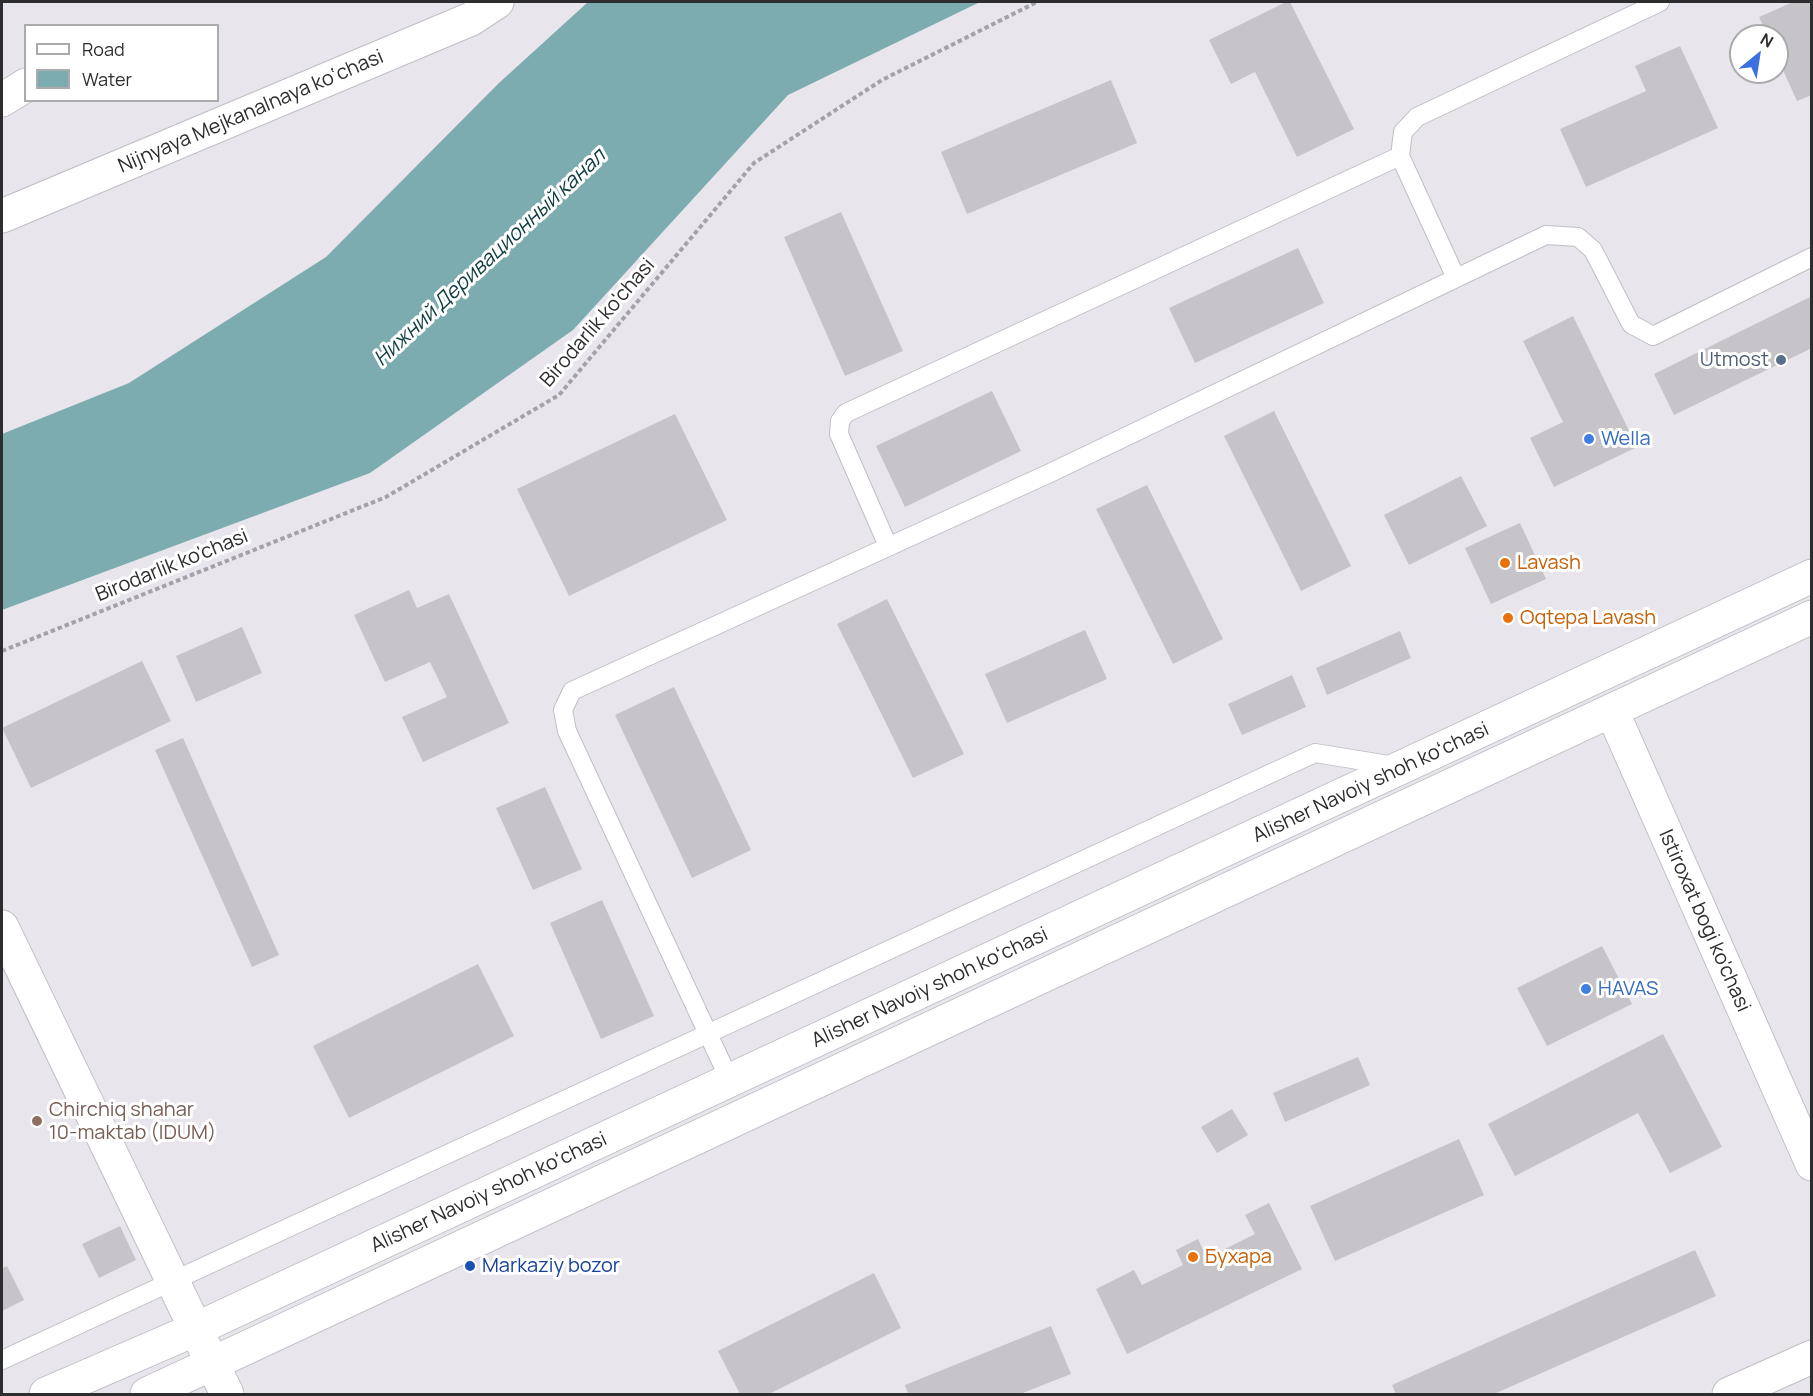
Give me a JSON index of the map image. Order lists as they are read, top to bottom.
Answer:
{
  "streets": {
    "main road": ["Nijnyaya Mejkanalnaya ko‘chasi", "Alisher Navoiy shoh koʻchasi", "Istiroxat bogi ko'chasi"],
    "path": ["Birodarlik ko'chasi"]
  },
  "crossings": [
    ["Alisher Navoiy shoh koʻchasi", "Istiroxat bogi ko'chasi"]
  ],
  "water": ["Нижний Деривационный канал"],
  "places": [
    "Utmost",
    "Wella",
    "Lavash",
    "Oqtepa Lavash",
    "HAVAS",
    "Chirchiq shahar 10-maktab (IDUM)",
    "Бухара",
    "Markaziy bozor"
  ],
  "legend": ["Road", "Water"],
  "north": "top right"
}
